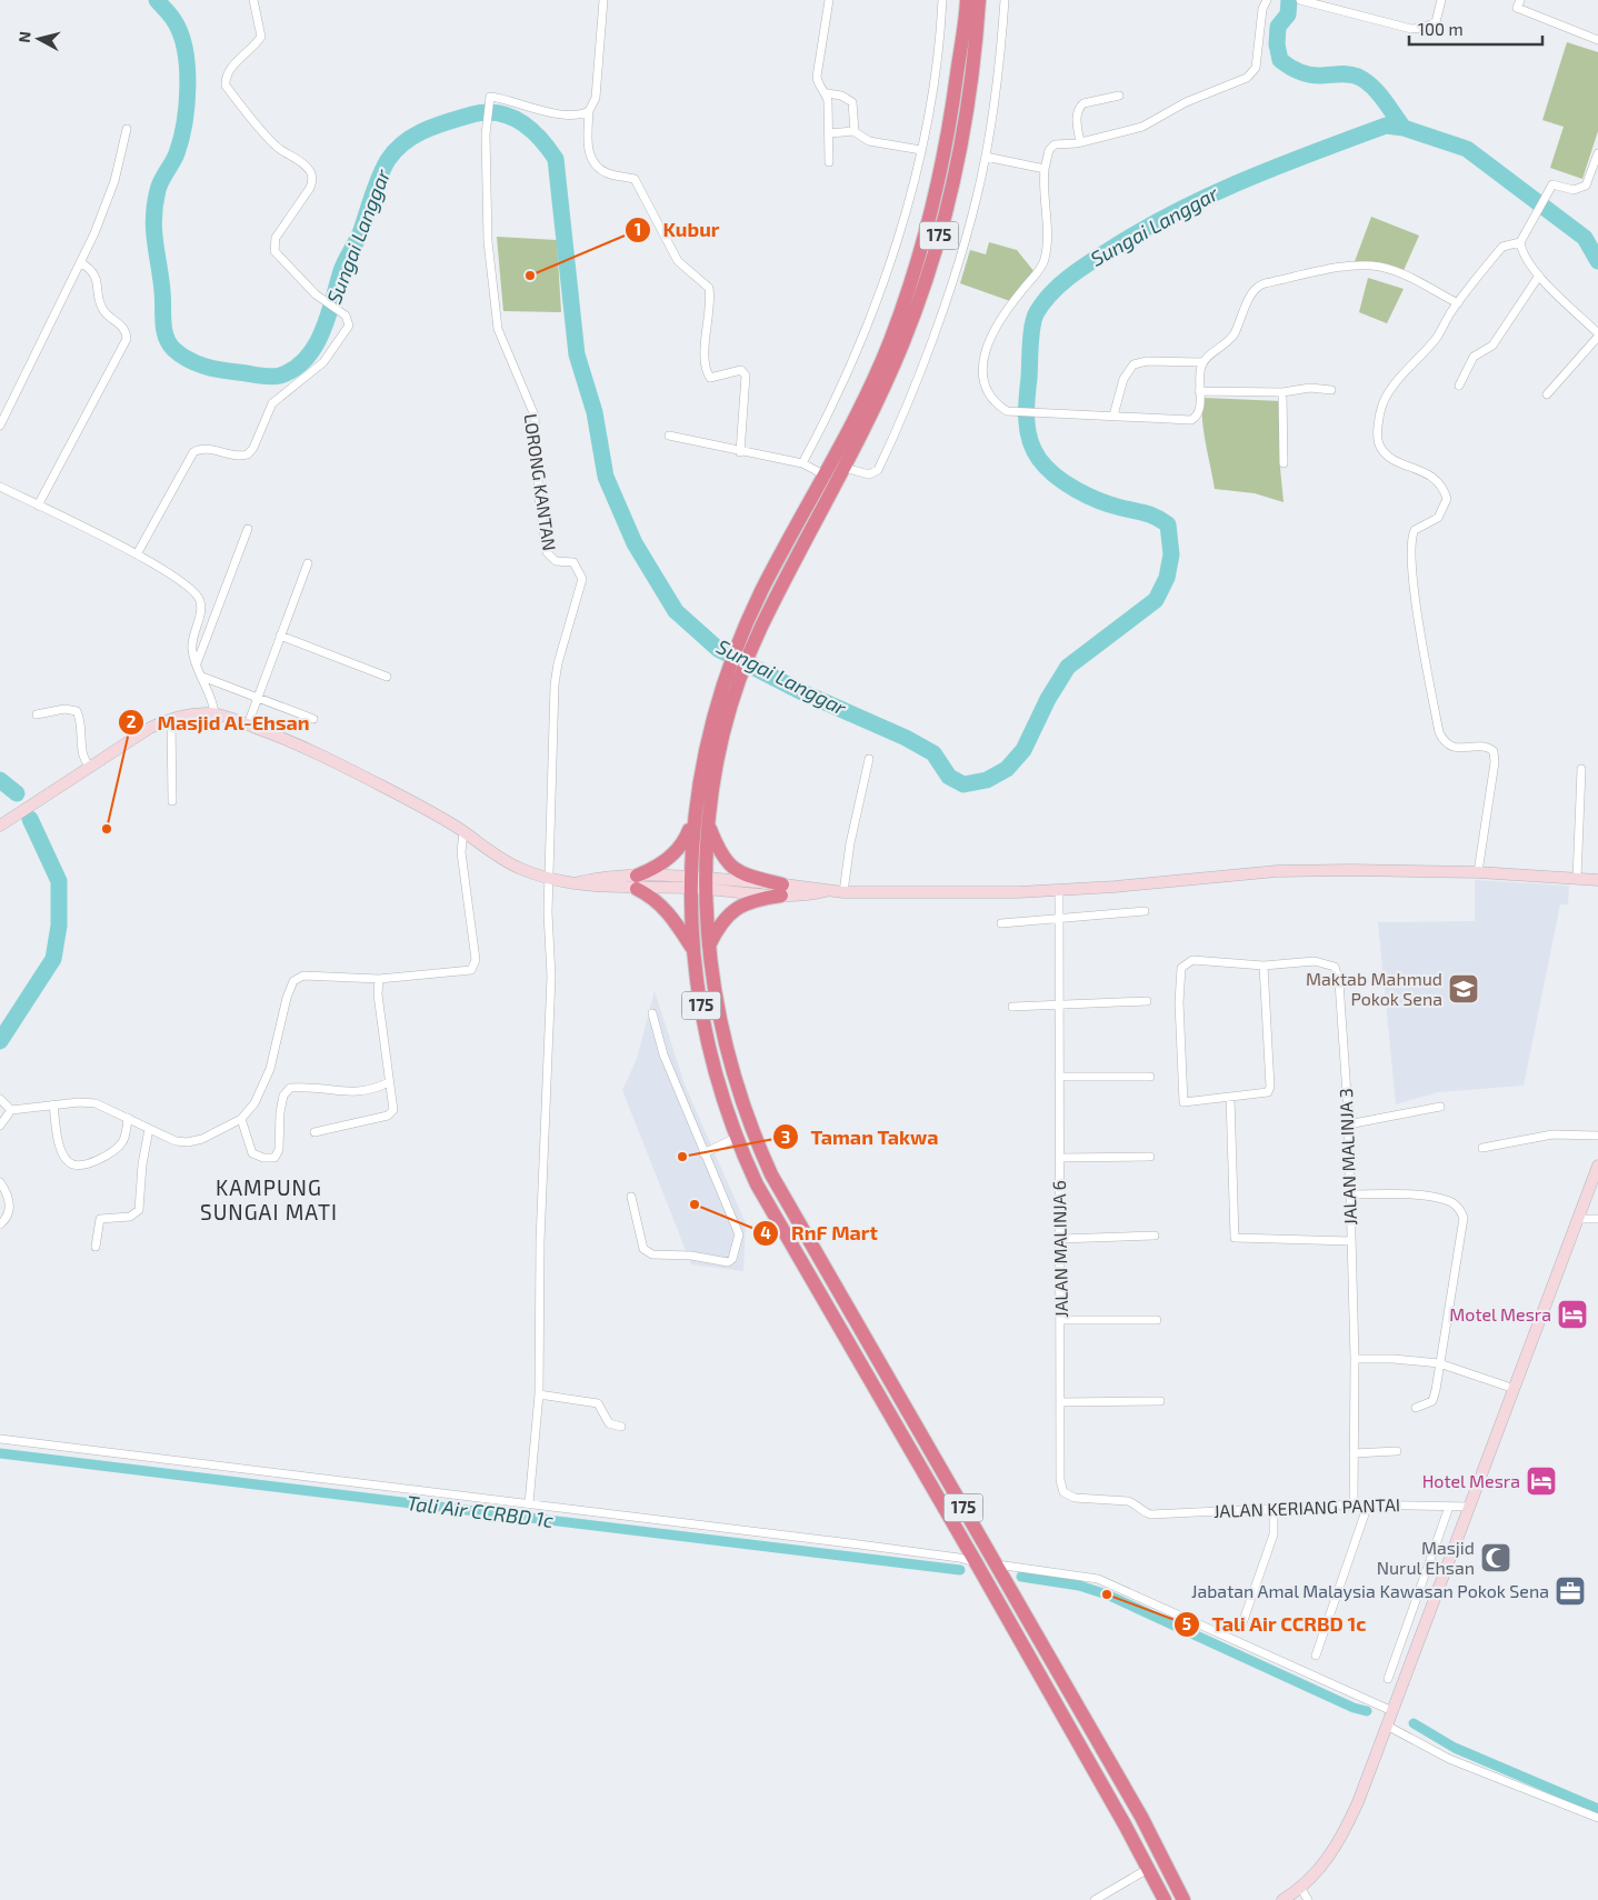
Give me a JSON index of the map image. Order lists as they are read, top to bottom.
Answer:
{
  "streets": {
    "highway": ["175"],
    "street": [
      "LORONG KANTAN",
      "JALAN MALINJA 3",
      "JALAN MALINJA 6",
      "JALAN KERIANG PANTAI"
    ]
  },
  "crossings": [
    ["JALAN MALINJA 3", "JALAN KERIANG PANTAI"],
    ["JALAN MALINJA 6", "JALAN KERIANG PANTAI"]
  ],
  "districts": ["KAMPUNG SUNGAI MATI"],
  "water": ["Sungai Langgar", "Tali Air CCRBD 1c"],
  "places": {
    "other": [
      "Kubur",
      "Masjid Al-Ehsan",
      "Taman Takwa",
      "RnF Mart",
      "Tali Air CCRBD 1c"
    ],
    "school or university": ["Maktab Mahmud Pokok Sena"],
    "hotel": ["Motel Mesra", "Hotel Mesra"],
    "mosque": ["Masjid Nurul Ehsan"],
    "office": ["Jabatan Amal Malaysia Kawasan Pokok Sena"]
  },
  "scale_bar": "100 m",
  "north": "left"
}
